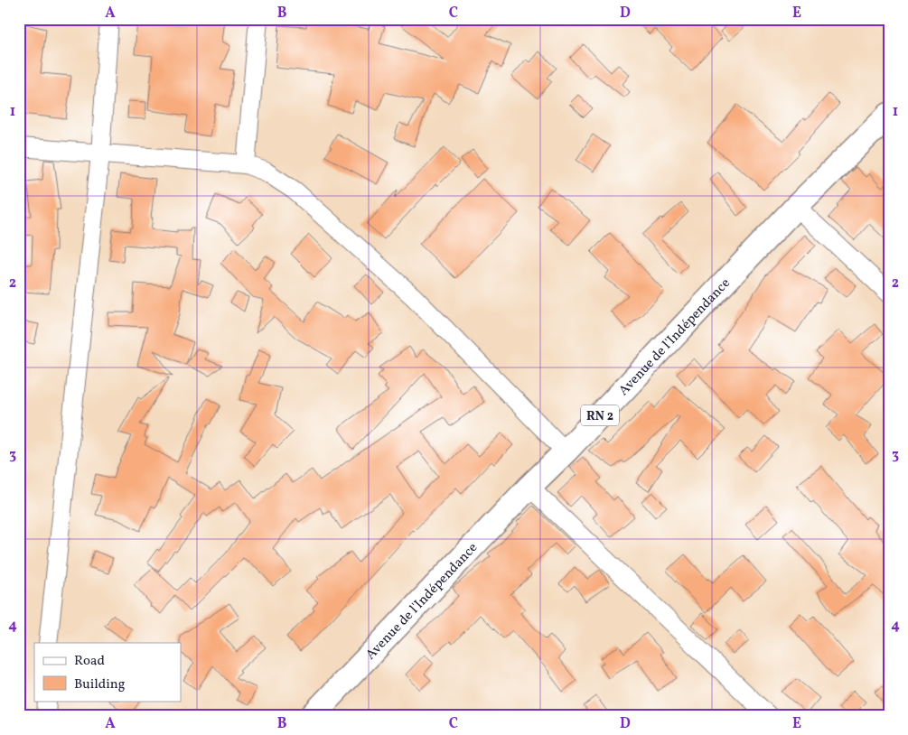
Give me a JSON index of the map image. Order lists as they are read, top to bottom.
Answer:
{
  "streets": {
    "main road": ["Avenue de l'Indépendance", "RN 2"]
  },
  "legend": ["Road", "Building"],
  "grid": {
    "columns": [
      "A",
      "B",
      "C",
      "D",
      "E"
    ],
    "rows": [
      "1",
      "2",
      "3",
      "4"
    ]
  }
}
